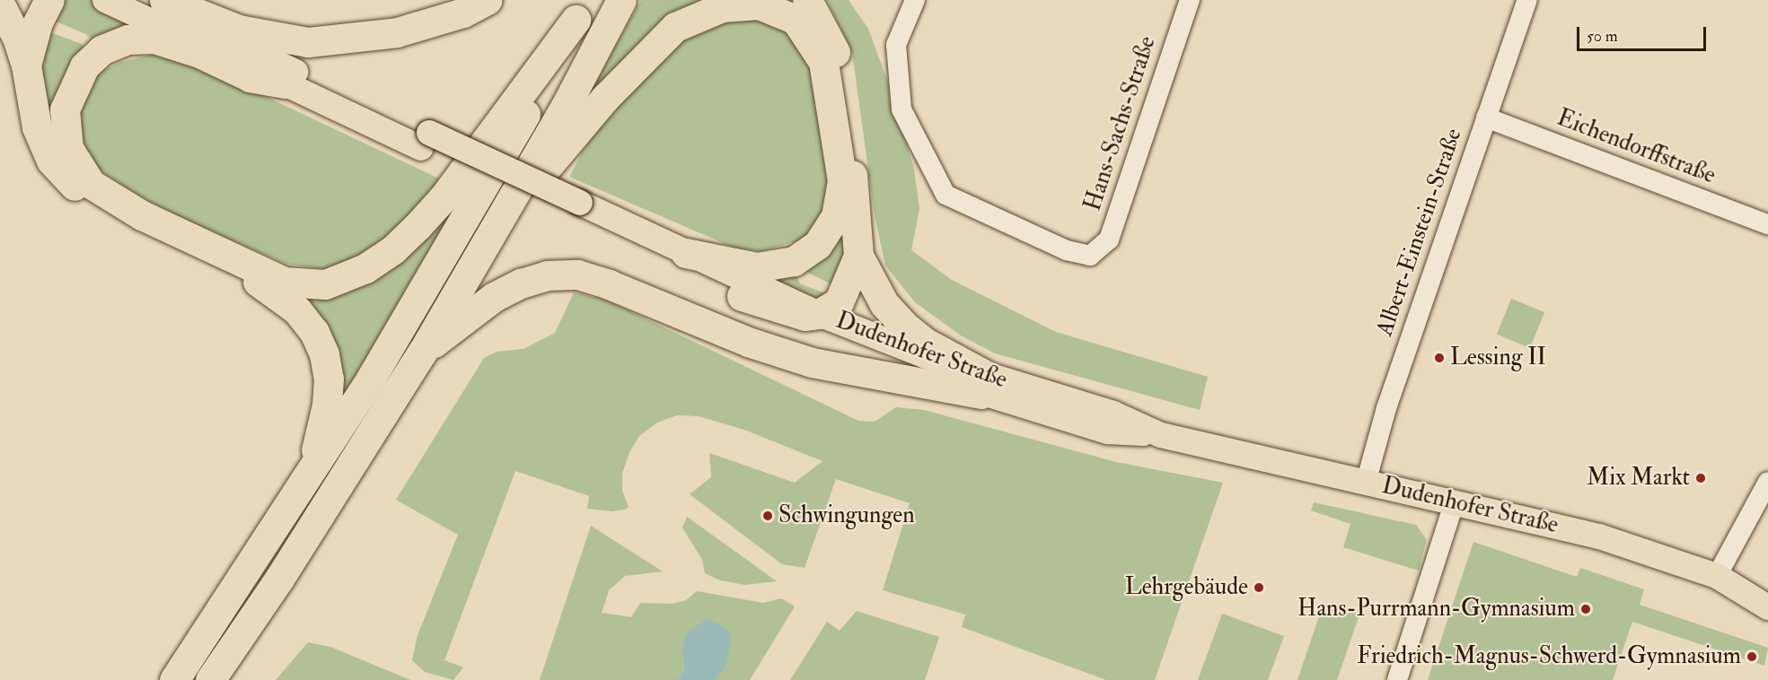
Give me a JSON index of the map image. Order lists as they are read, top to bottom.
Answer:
{
  "streets": {
    "main road": ["Dudenhofer Straße"],
    "street": ["Hans-Sachs-Straße", "Eichendorffstraße", "Albert-Einstein-Straße"]
  },
  "crossings": [
    ["Eichendorffstraße", "Albert-Einstein-Straße"],
    ["Albert-Einstein-Straße", "Dudenhofer Straße"]
  ],
  "places": [
    "Lessing II",
    "Mix Markt",
    "Schwingungen",
    "Lehrgebäude",
    "Hans-Purrmann-Gymnasium",
    "Friedrich-Magnus-Schwerd-Gymnasium"
  ],
  "scale_bar": "50 m"
}
